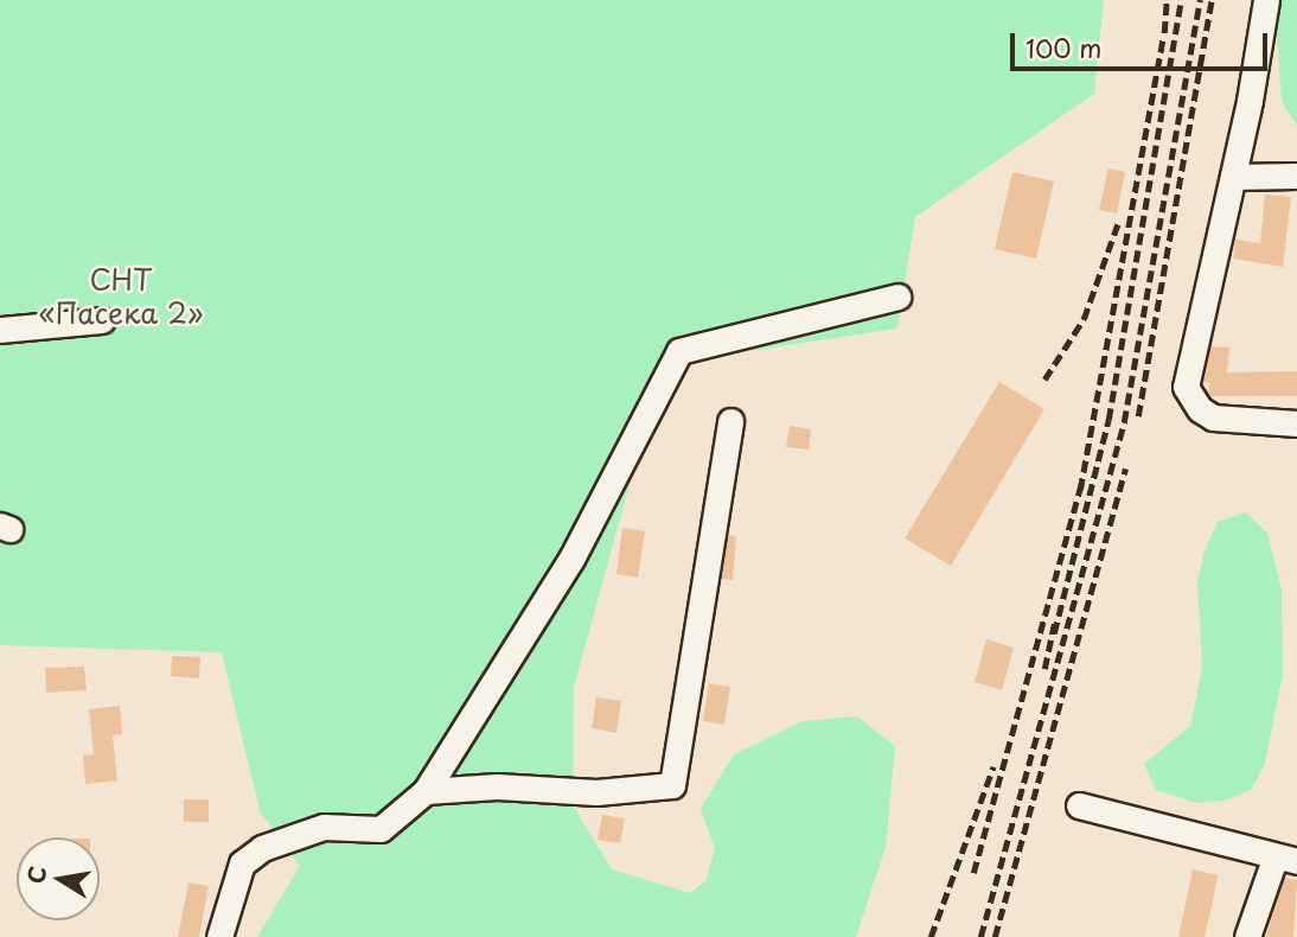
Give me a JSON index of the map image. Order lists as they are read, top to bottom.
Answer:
{
  "parks": ["СНТ «Пасека 2»"],
  "scale_bar": "100 m",
  "north": "left"
}
